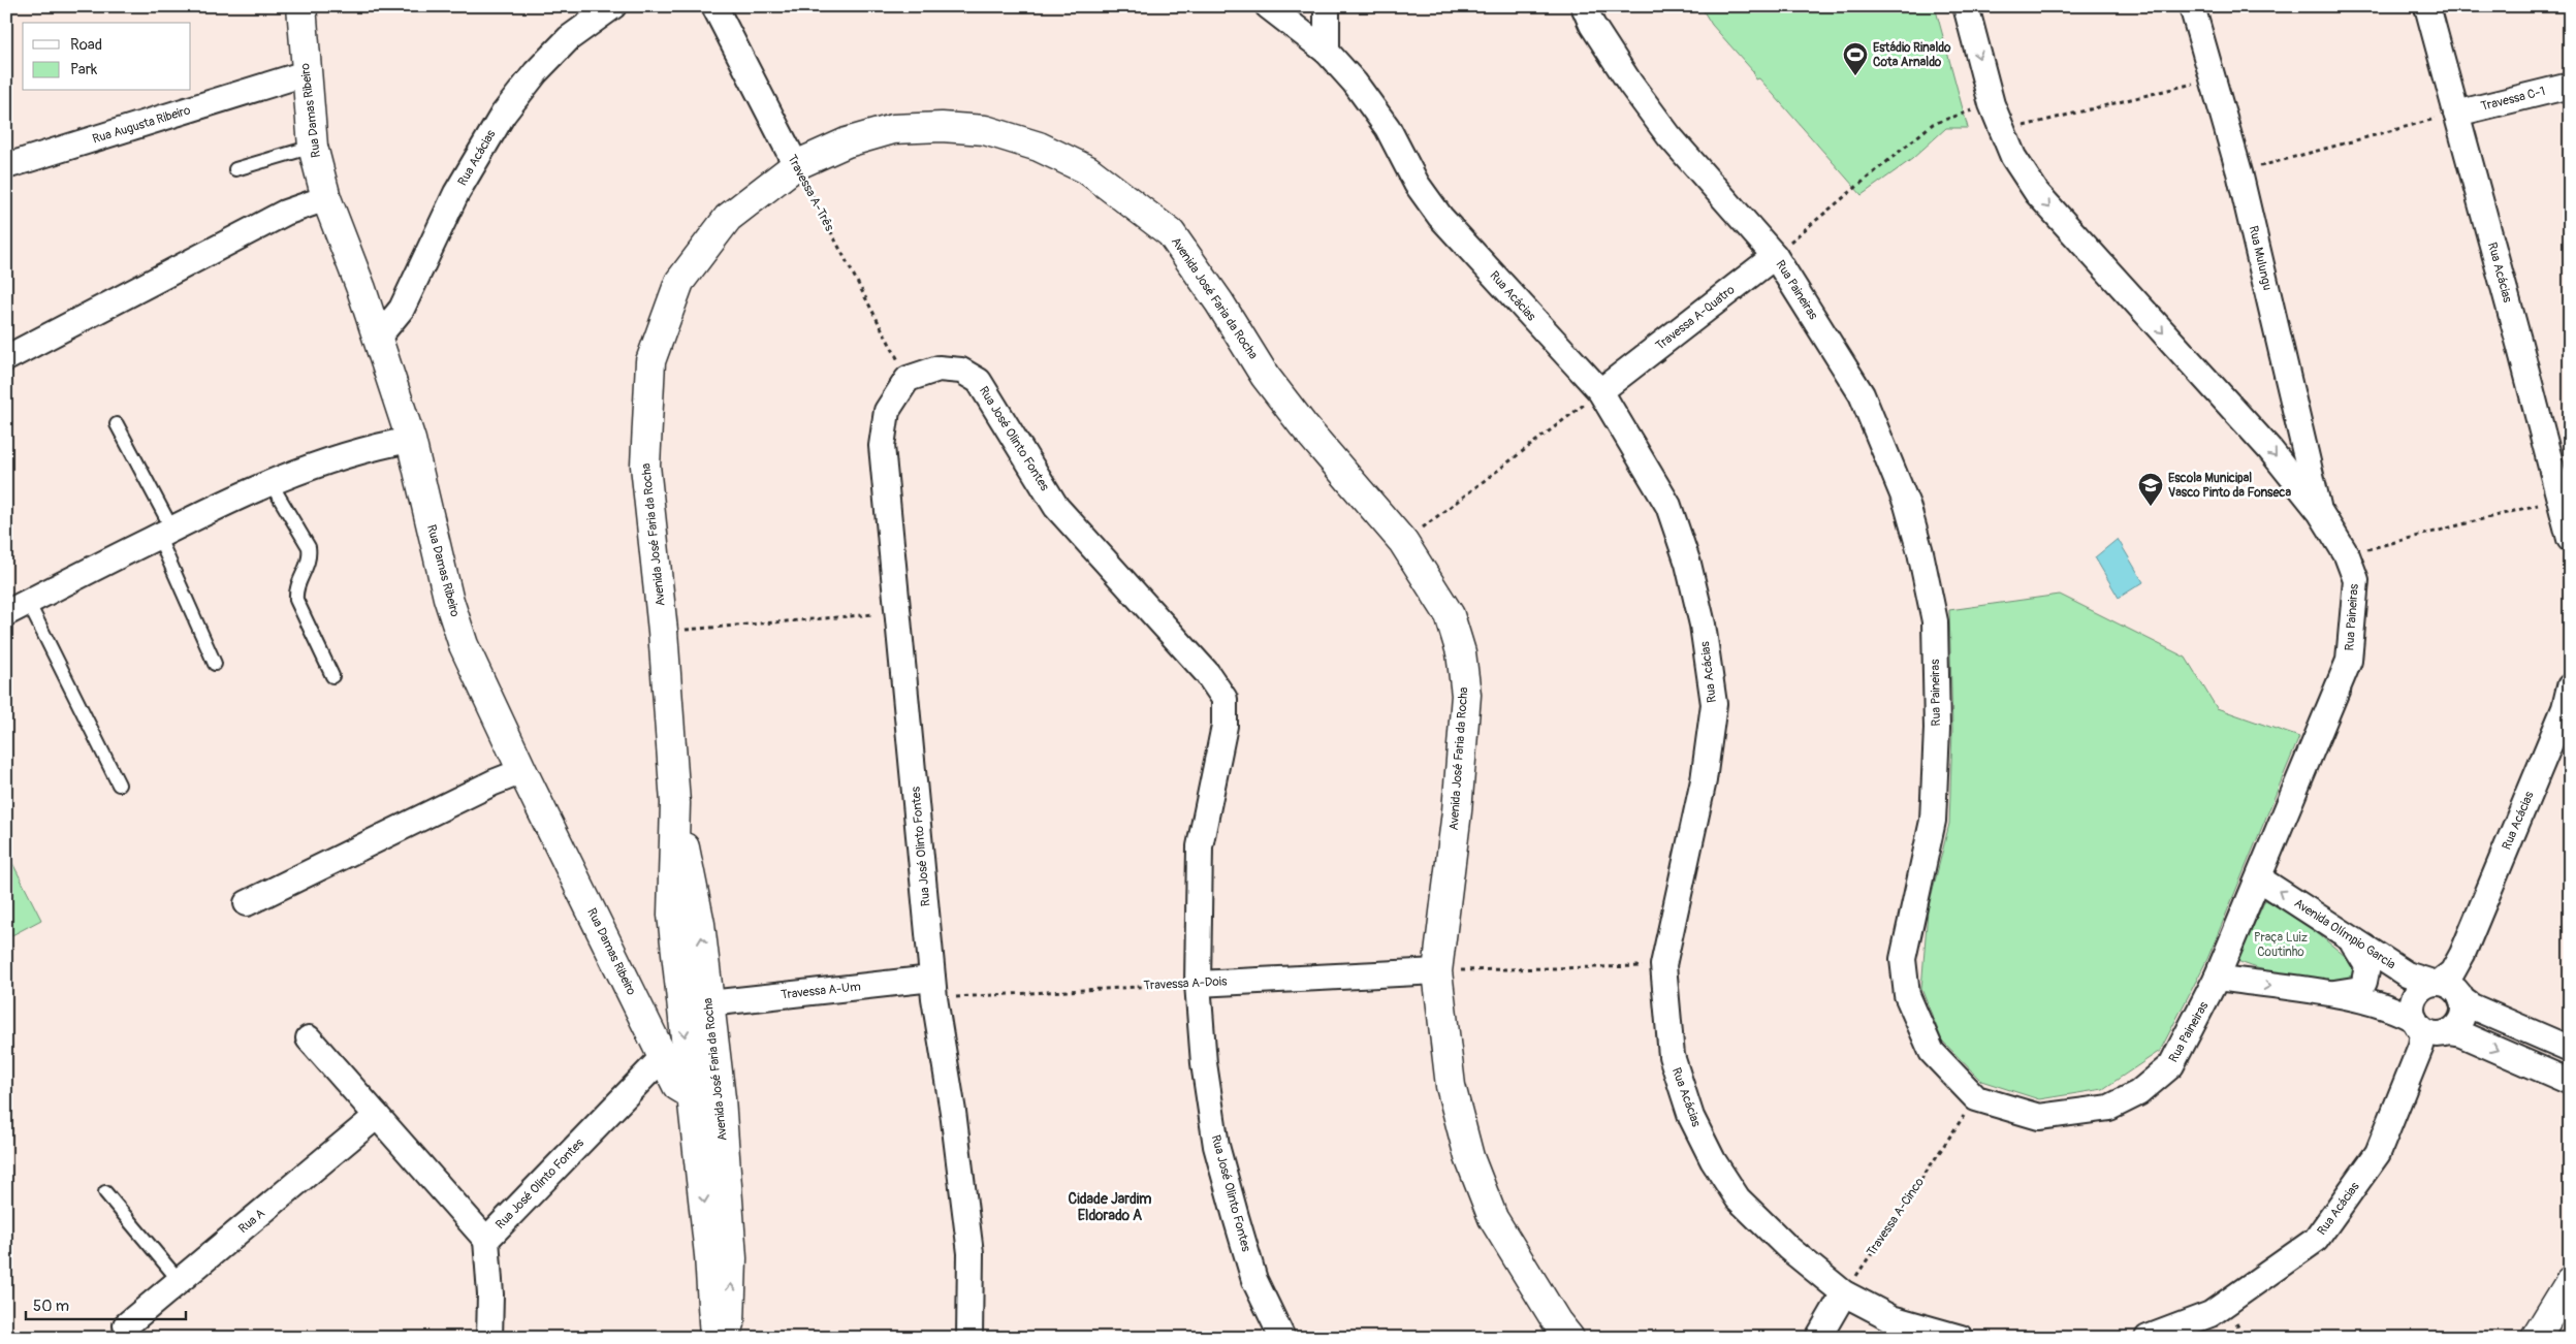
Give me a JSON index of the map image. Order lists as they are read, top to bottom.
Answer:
{
  "streets": {
    "street": [
      "Travessa C-1",
      "Rua Damas Ribeiro",
      "Rua Augusta Ribeiro",
      "Rua Acácias",
      "Travessa A-Três",
      "Rua Mulungu",
      "Rua Paineiras",
      "Avenida José Faria da Rocha",
      "Travessa A-Quatro",
      "Rua José Olinto Fontes",
      "Avenida Olímpio Garcia",
      "Travessa A-Dois",
      "Travessa A-Um",
      "Rua A"
    ],
    "path": ["Travessa A-Cinco"]
  },
  "crossings": [
    ["Travessa C-1", "Rua Acácias"],
    ["Rua Damas Ribeiro", "Rua Augusta Ribeiro"],
    ["Rua Damas Ribeiro", "Rua Acácias"],
    ["Rua Damas Ribeiro", "Avenida José Faria da Rocha"],
    ["Rua Damas Ribeiro", "Rua José Olinto Fontes"],
    ["Rua Acácias", "Travessa A-Quatro"],
    ["Rua Acácias", "Avenida Olímpio Garcia"],
    ["Rua Acácias", "Travessa A-Cinco"],
    ["Travessa A-Três", "Avenida José Faria da Rocha"],
    ["Travessa A-Três", "Rua José Olinto Fontes"],
    ["Rua Mulungu", "Rua Paineiras"],
    ["Rua Paineiras", "Travessa A-Quatro"],
    ["Rua Paineiras", "Avenida Olímpio Garcia"],
    ["Rua Paineiras", "Travessa A-Cinco"],
    ["Avenida José Faria da Rocha", "Travessa A-Dois"],
    ["Avenida José Faria da Rocha", "Travessa A-Um"],
    ["Rua José Olinto Fontes", "Travessa A-Dois"],
    ["Rua José Olinto Fontes", "Travessa A-Um"],
    ["Travessa A-Dois", "Travessa A-Um"]
  ],
  "districts": ["Cidade Jardim Eldorado A"],
  "parks": ["Praça Luiz Coutinho"],
  "places": {
    "sports": ["Estádio Rinaldo Cota Arnaldo"],
    "school or university": ["Escola Municipal Vasco Pinto da Fonseca"]
  },
  "legend": ["Road", "Park"],
  "scale_bar": "50 m"
}
